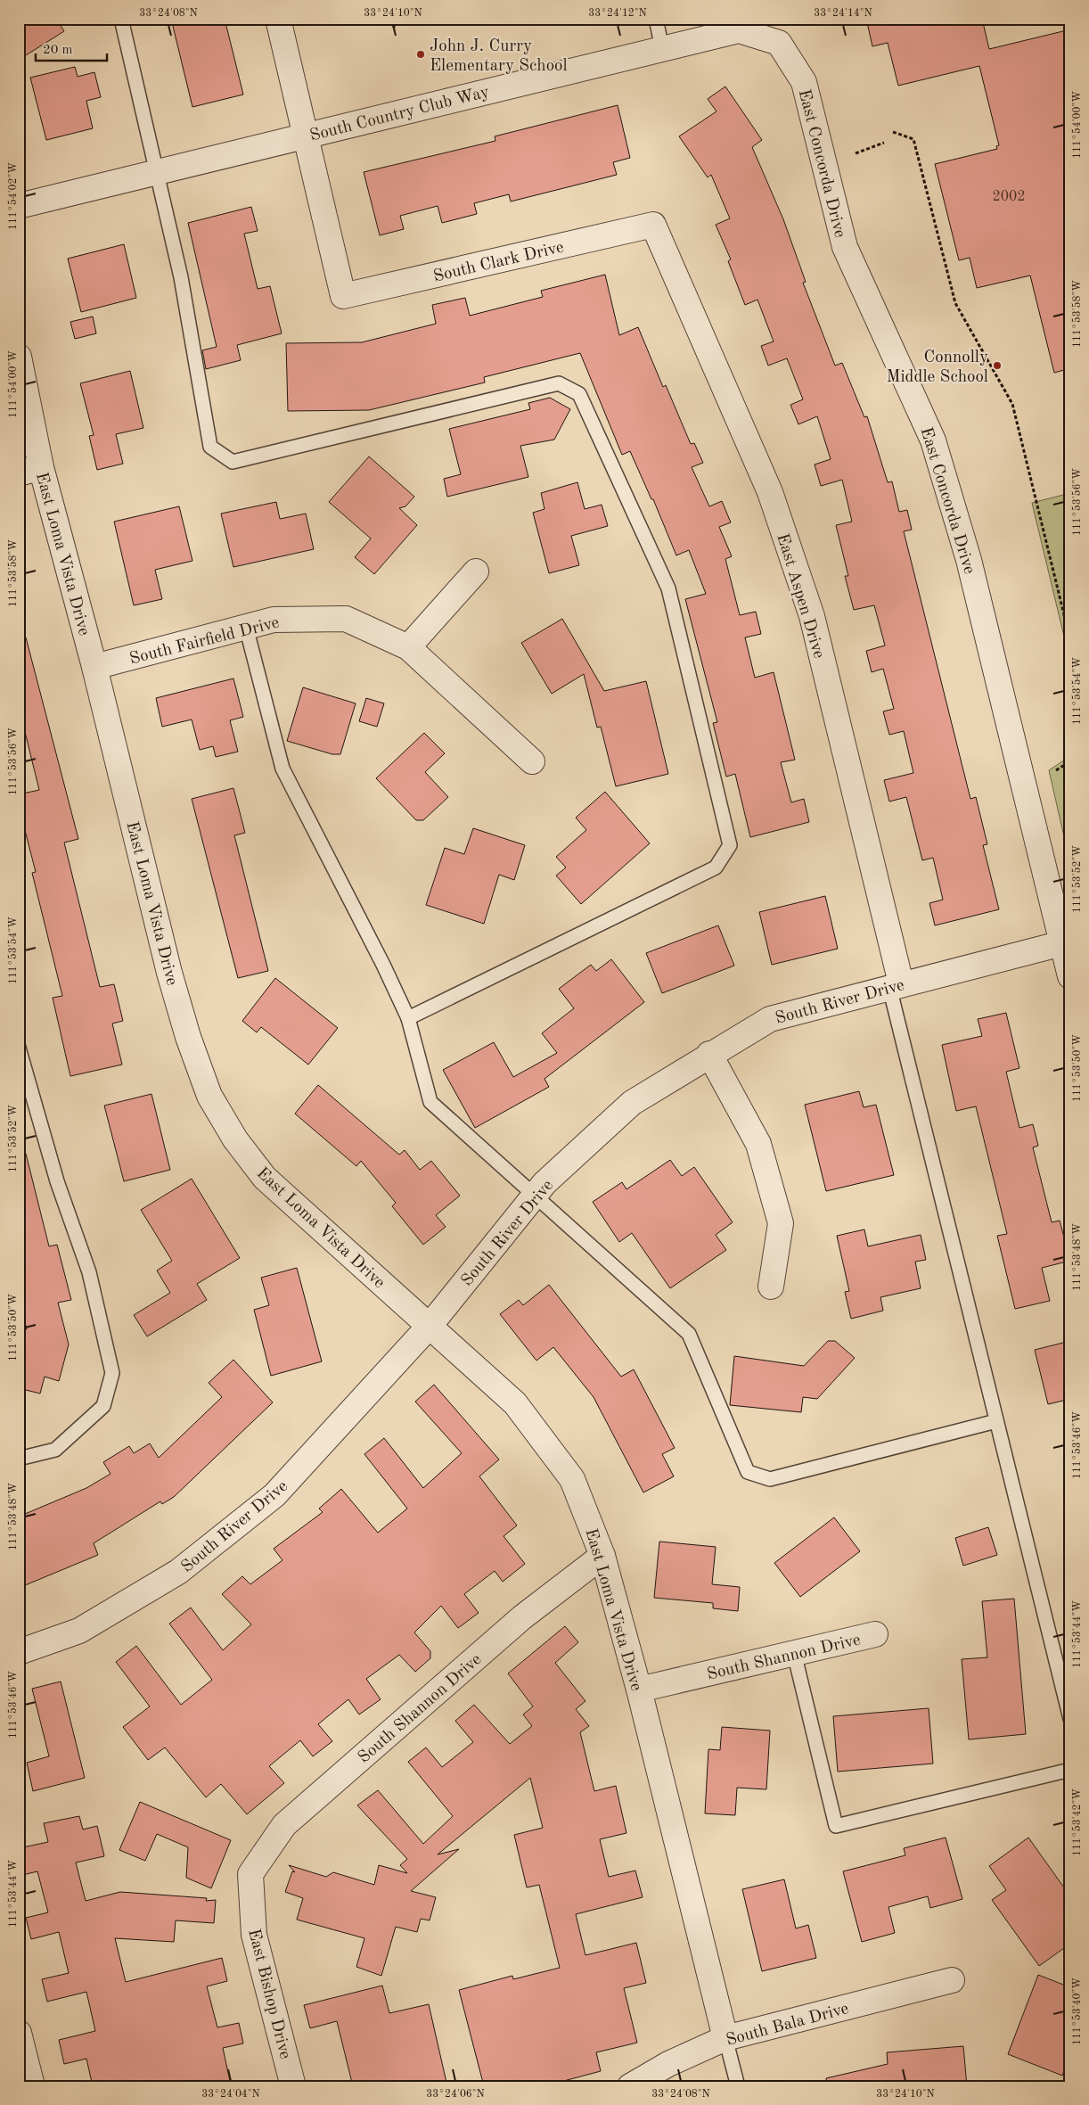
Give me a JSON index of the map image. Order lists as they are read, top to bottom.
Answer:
{
  "streets": {
    "street": [
      "South Country Club Way",
      "East Concorda Drive",
      "South Clark Drive",
      "East Loma Vista Drive",
      "East Aspen Drive",
      "South Fairfield Drive",
      "South River Drive",
      "South Shannon Drive",
      "East Bishop Drive",
      "South Bala Drive"
    ]
  },
  "crossings": [
    ["South Country Club Way", "East Concorda Drive"],
    ["South Country Club Way", "South Clark Drive"],
    ["East Concorda Drive", "South River Drive"],
    ["South Clark Drive", "East Aspen Drive"],
    ["East Loma Vista Drive", "South Fairfield Drive"],
    ["East Loma Vista Drive", "South River Drive"],
    ["East Loma Vista Drive", "South Shannon Drive"],
    ["East Loma Vista Drive", "South Bala Drive"],
    ["East Aspen Drive", "South River Drive"],
    ["South Shannon Drive", "East Bishop Drive"]
  ],
  "places": ["John J. Curry Elementary School", "Connolly Middle School"],
  "house_numbers": ["2002"],
  "scale_bar": "20 m",
  "coordinates": [
    "33°24'08\"N",
    "33°24'10\"N",
    "33°24'12\"N",
    "33°24'14\"N",
    "111°54'00\"W",
    "111°54'02\"W",
    "111°53'58\"W",
    "111°53'56\"W",
    "111°53'54\"W",
    "111°53'52\"W",
    "111°53'50\"W",
    "111°53'48\"W",
    "111°53'46\"W",
    "111°53'44\"W",
    "111°53'42\"W",
    "111°53'40\"W",
    "33°24'04\"N",
    "33°24'06\"N"
  ]
}
